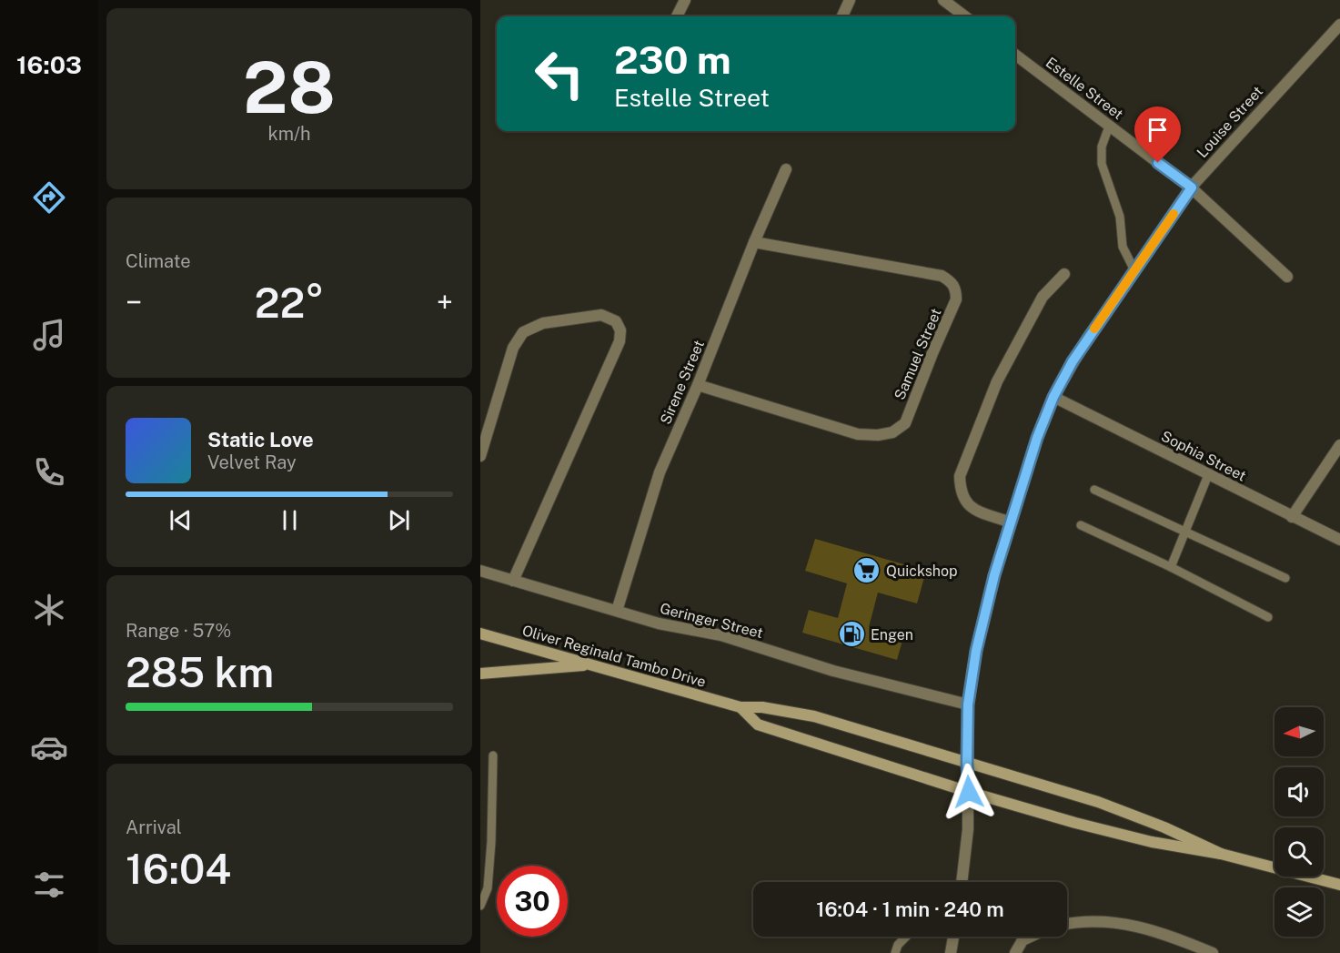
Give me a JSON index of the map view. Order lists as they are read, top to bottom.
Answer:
{
  "streets": {
    "main road": ["Oliver Reginald Tambo Drive"],
    "street": [
      "Estelle Street",
      "Louise Street",
      "Samuel Street",
      "Sirene Street",
      "Sophia Street",
      "Geringer Street"
    ]
  },
  "crossings": [
    ["Estelle Street", "Louise Street"],
    ["Louise Street", "Sophia Street"],
    ["Louise Street", "Geringer Street"],
    ["Louise Street", "Oliver Reginald Tambo Drive"],
    ["Samuel Street", "Sirene Street"],
    ["Sirene Street", "Geringer Street"]
  ],
  "places": {
    "supermarket": ["Quickshop"],
    "fuel station": ["Engen"]
  },
  "north": "left",
  "page": {
    "tabs": "16:03",
    "tile": [
      ["28", "km/h"],
      "Climate",
      ["Range · 57%", "285 km"],
      ["Arrival", "16:04"]
    ],
    "turn": ["230 m", "Estelle Street"],
    "heat": ["−", "22°", "+"],
    "song": ["Static Love", "Velvet Ray"],
    "limit": "30",
    "trip": "16:04 · 1 min · 240 m"
  }
}
